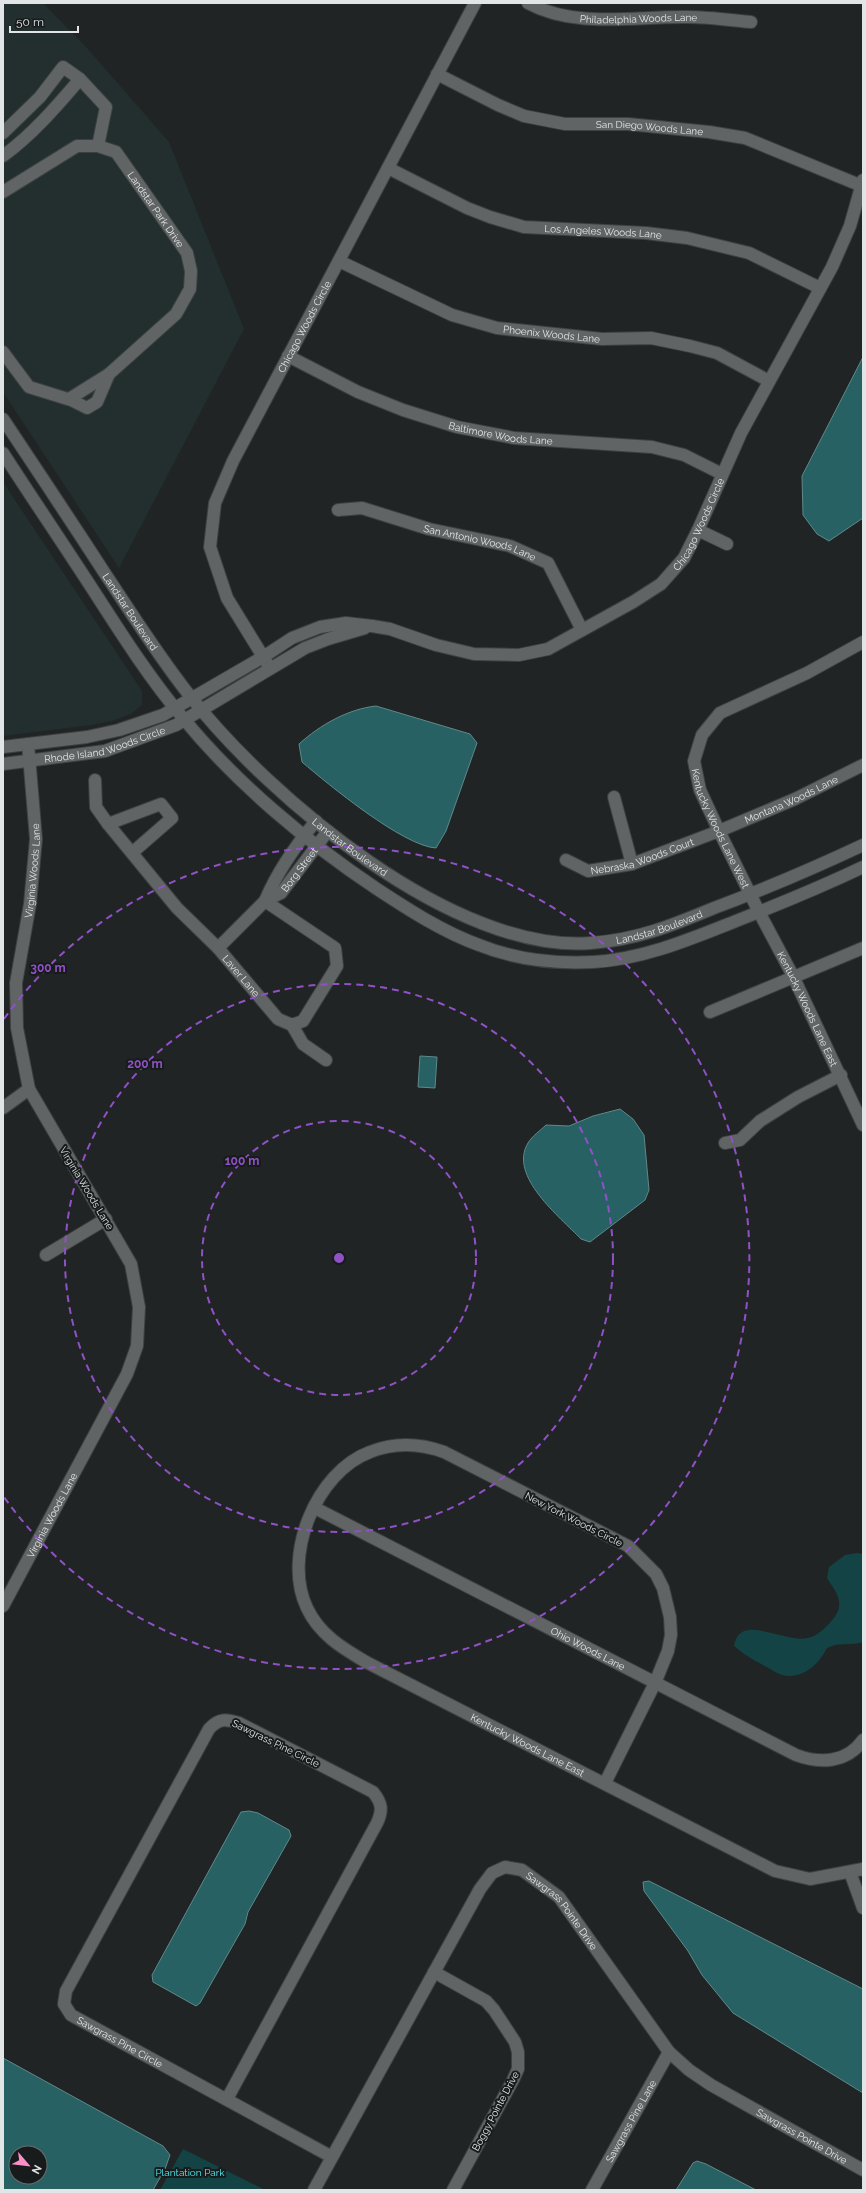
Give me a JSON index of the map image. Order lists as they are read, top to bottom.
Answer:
{
  "streets": {
    "street": [
      "Philadelphia Woods Lane",
      "San Diego Woods Lane",
      "Landstar Park Drive",
      "Los Angeles Woods Lane",
      "Chicago Woods Circle",
      "Phoenix Woods Lane",
      "Baltimore Woods Lane",
      "San Antonio Woods Lane",
      "Landstar Boulevard",
      "Rhode Island Woods Circle",
      "Montana Woods Lane",
      "Kentucky Woods Lane West",
      "Nebraska Woods Court",
      "Borg Street",
      "Virginia Woods Lane",
      "Laver Lane",
      "Kentucky Woods Lane East",
      "New York Woods Circle",
      "Ohio Woods Lane",
      "Sawgrass Pine Circle",
      "Sawgrass Pointe Drive",
      "Boggy Pointe Drive",
      "Sawgrass Pine Lane"
    ]
  },
  "crossings": [
    ["San Diego Woods Lane", "Chicago Woods Circle"],
    ["Los Angeles Woods Lane", "Chicago Woods Circle"],
    ["Chicago Woods Circle", "Phoenix Woods Lane"],
    ["Chicago Woods Circle", "Baltimore Woods Lane"],
    ["Chicago Woods Circle", "San Antonio Woods Lane"],
    ["Chicago Woods Circle", "Landstar Boulevard"],
    ["Chicago Woods Circle", "Rhode Island Woods Circle"],
    ["Landstar Boulevard", "Rhode Island Woods Circle"],
    ["Landstar Boulevard", "Kentucky Woods Lane West"],
    ["Landstar Boulevard", "Borg Street"],
    ["Landstar Boulevard", "Kentucky Woods Lane East"],
    ["Rhode Island Woods Circle", "Virginia Woods Lane"],
    ["Montana Woods Lane", "Kentucky Woods Lane West"],
    ["Montana Woods Lane", "Nebraska Woods Court"],
    ["Kentucky Woods Lane West", "Nebraska Woods Court"],
    ["Kentucky Woods Lane West", "Kentucky Woods Lane East"],
    ["Borg Street", "Laver Lane"],
    ["Kentucky Woods Lane East", "New York Woods Circle"],
    ["Kentucky Woods Lane East", "Ohio Woods Lane"],
    ["New York Woods Circle", "Ohio Woods Lane"],
    ["Sawgrass Pine Circle", "Sawgrass Pointe Drive"],
    ["Sawgrass Pointe Drive", "Boggy Pointe Drive"],
    ["Sawgrass Pointe Drive", "Sawgrass Pine Lane"]
  ],
  "parks": ["Plantation Park"],
  "scale_bar": "50 m",
  "north": "bottom right",
  "rings": ["300 m", "200 m", "100 m"]
}
